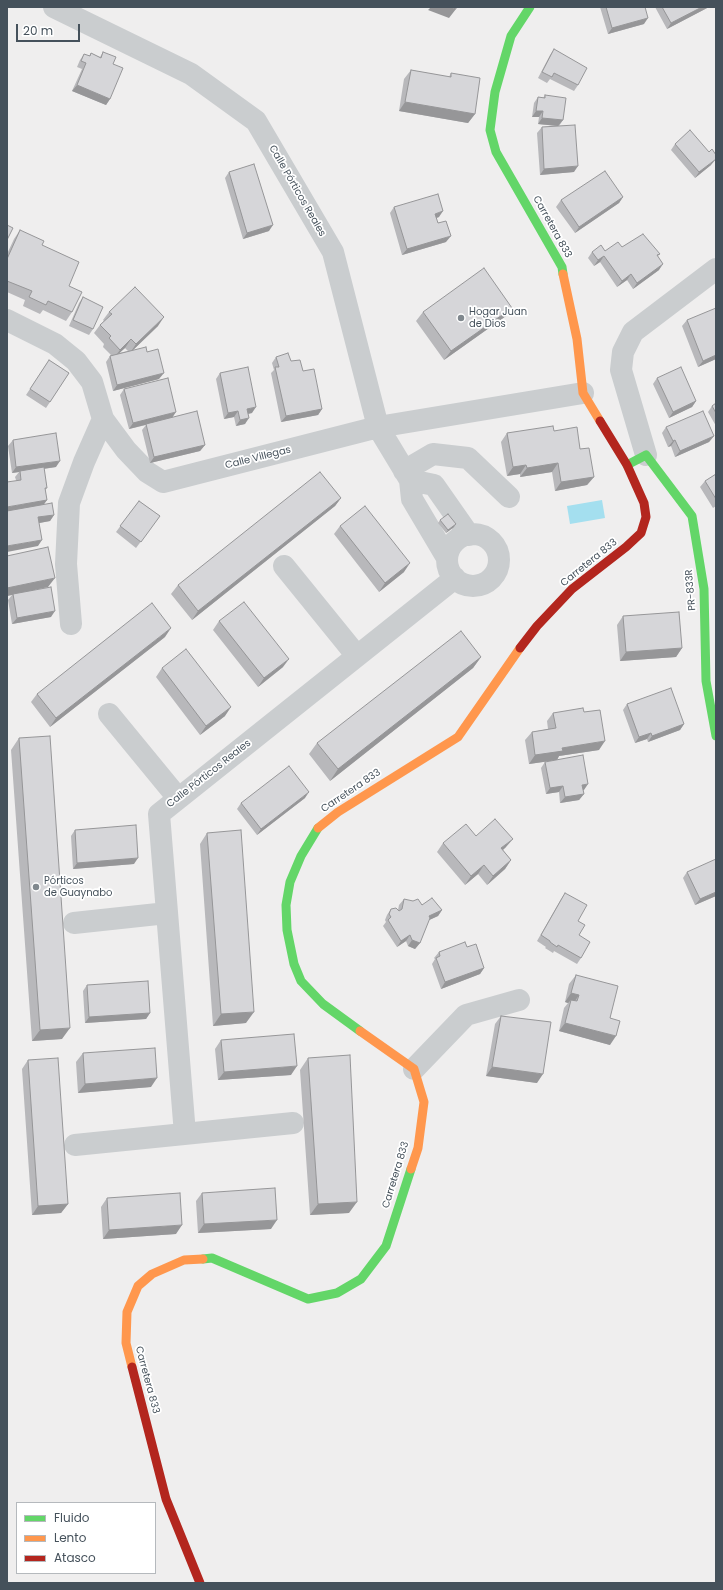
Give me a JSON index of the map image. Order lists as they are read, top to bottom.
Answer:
{
  "streets": {
    "street": [
      "Calle Pórticos Reales",
      "Carretera 833",
      "Calle Villegas",
      "PR-833R"
    ]
  },
  "crossings": [
    ["Calle Pórticos Reales", "Calle Villegas"],
    ["Carretera 833", "Calle Villegas"]
  ],
  "places": ["Hogar Juan de Dios", "Pórticos de Guaynabo"],
  "legend": ["Fluido", "Lento", "Atasco"],
  "scale_bar": "20 m"
}
